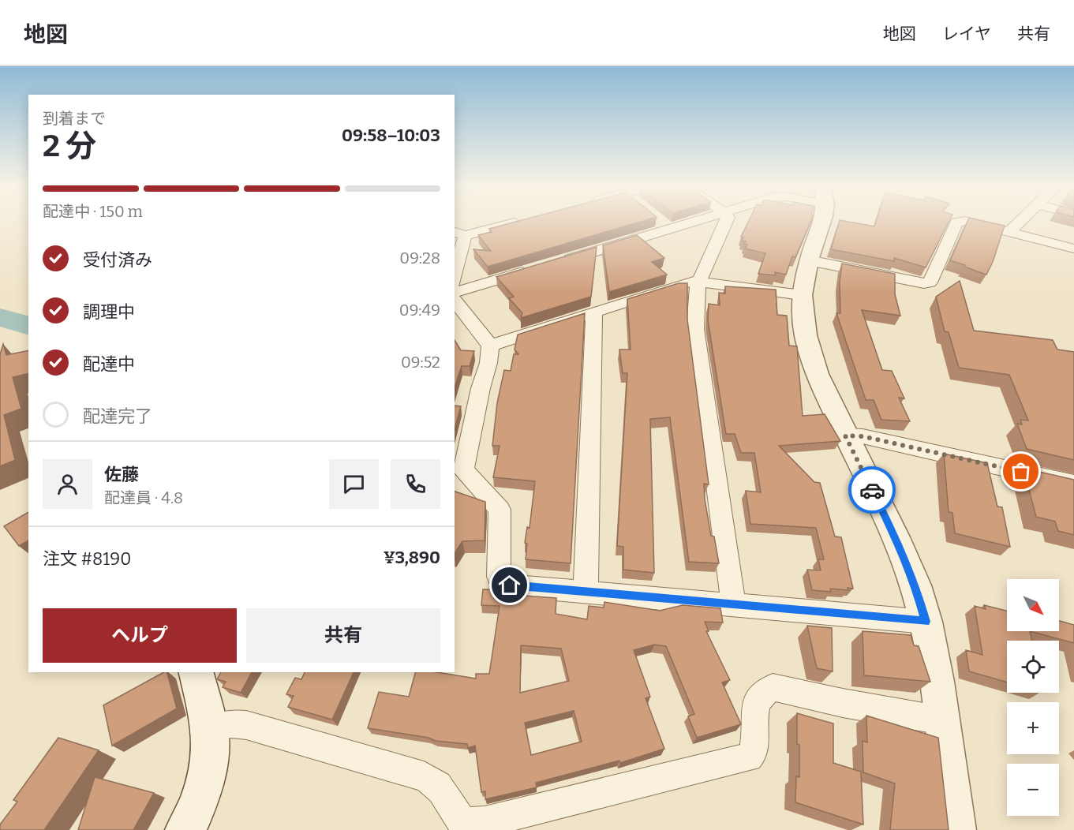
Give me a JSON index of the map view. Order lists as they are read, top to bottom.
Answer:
{
  "north": "bottom right",
  "page": {
    "header": "地図",
    "nav": ["地図", "レイヤ", "共有"],
    "heading": ["2 分", "到着まで", "09:58–10:03"],
    "panel": [
      "佐藤",
      "配達員 · 4.8",
      "注文 #8190",
      "¥3,890"
    ],
    "bar": "配達中 · 150 m",
    "list": [
      ["受付済み", "09:28"],
      ["調理中", "09:49"],
      ["配達中", "09:52"],
      "配達完了"
    ],
    "map_buttons": ["+", "−"],
    "buttons": ["ヘルプ", "共有"]
  }
}
